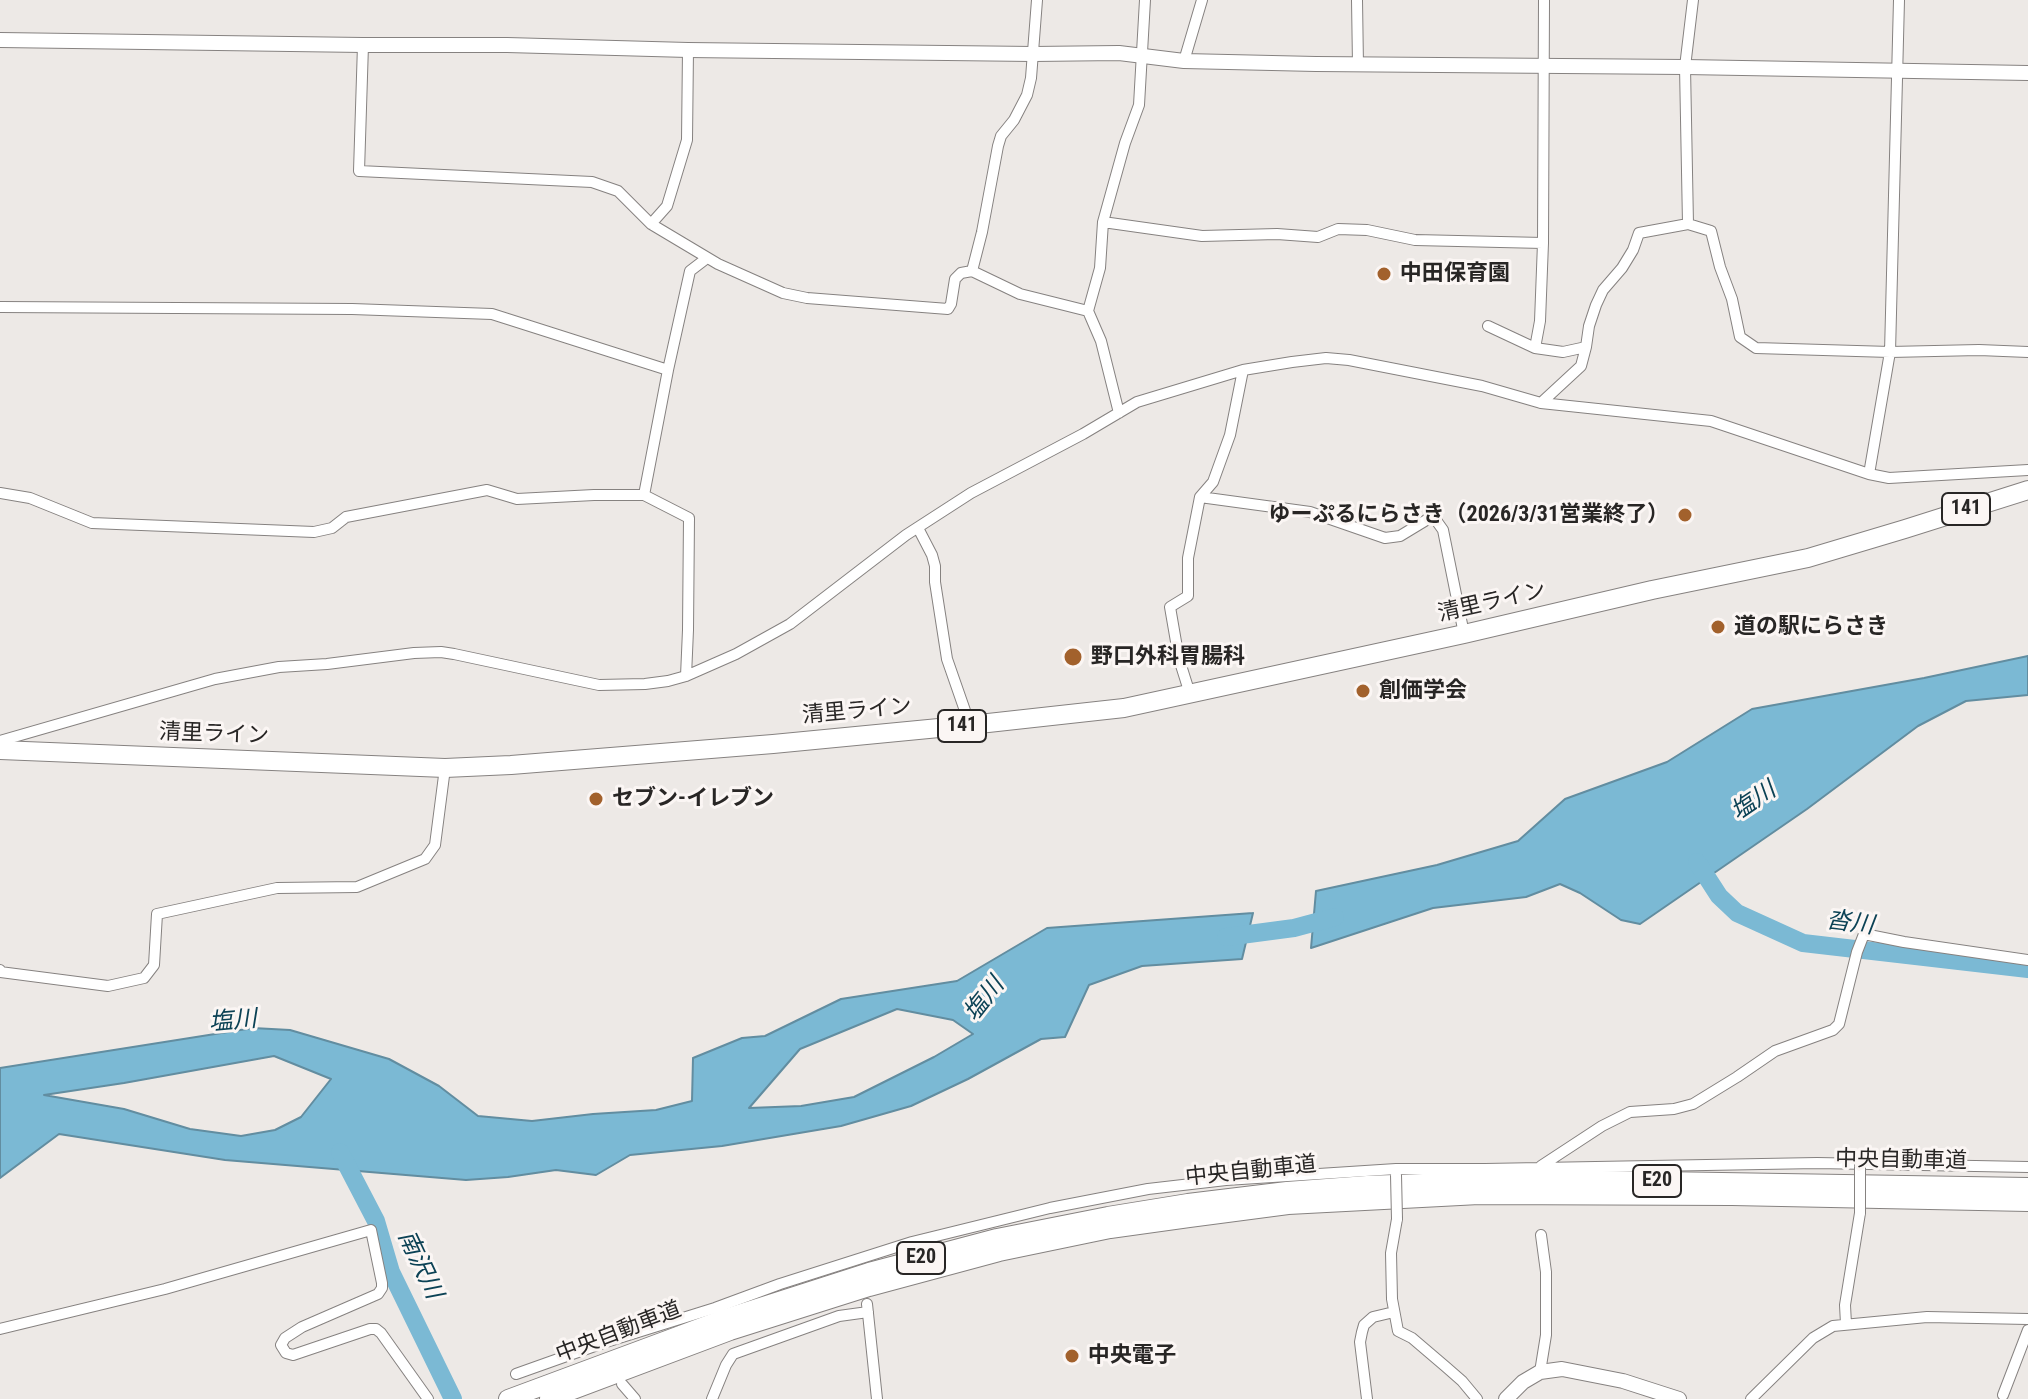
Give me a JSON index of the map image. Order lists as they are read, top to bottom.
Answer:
{
  "streets": {
    "highway": [
      "141",
      "清里ライン",
      "中央自動車道",
      "E20"
    ]
  },
  "water": ["塩川", "沓川", "南沢川"],
  "places": [
    "中田保育園",
    "ゆーぷるにらさき（2026/3/31営業終了）",
    "道の駅にらさき",
    "野口外科胃腸科",
    "創価学会",
    "セブン-イレブン",
    "中央電子"
  ]
}
